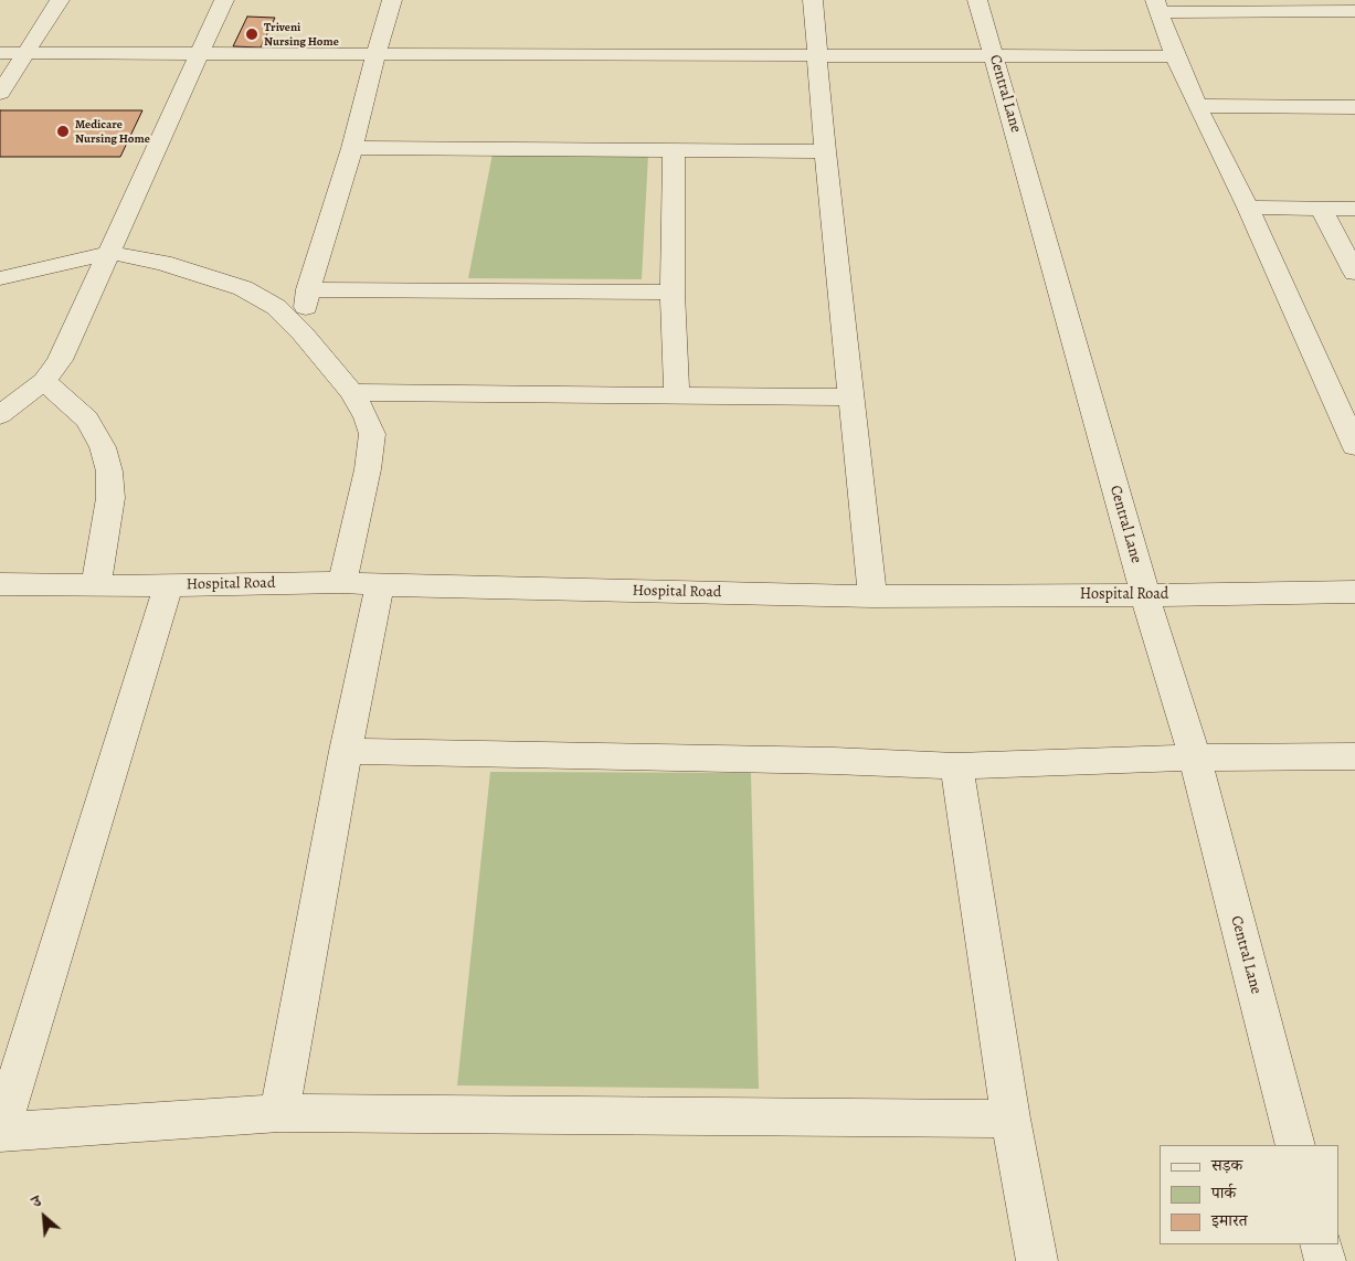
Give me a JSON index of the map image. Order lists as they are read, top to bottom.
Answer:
{
  "streets": {
    "street": ["Central Lane", "Hospital Road"]
  },
  "crossings": [
    ["Central Lane", "Hospital Road"]
  ],
  "places": ["Triveni Nursing Home", "Medicare Nursing Home"],
  "legend": ["सड़क", "पार्क", "इमारत"],
  "north": "top left"
}
